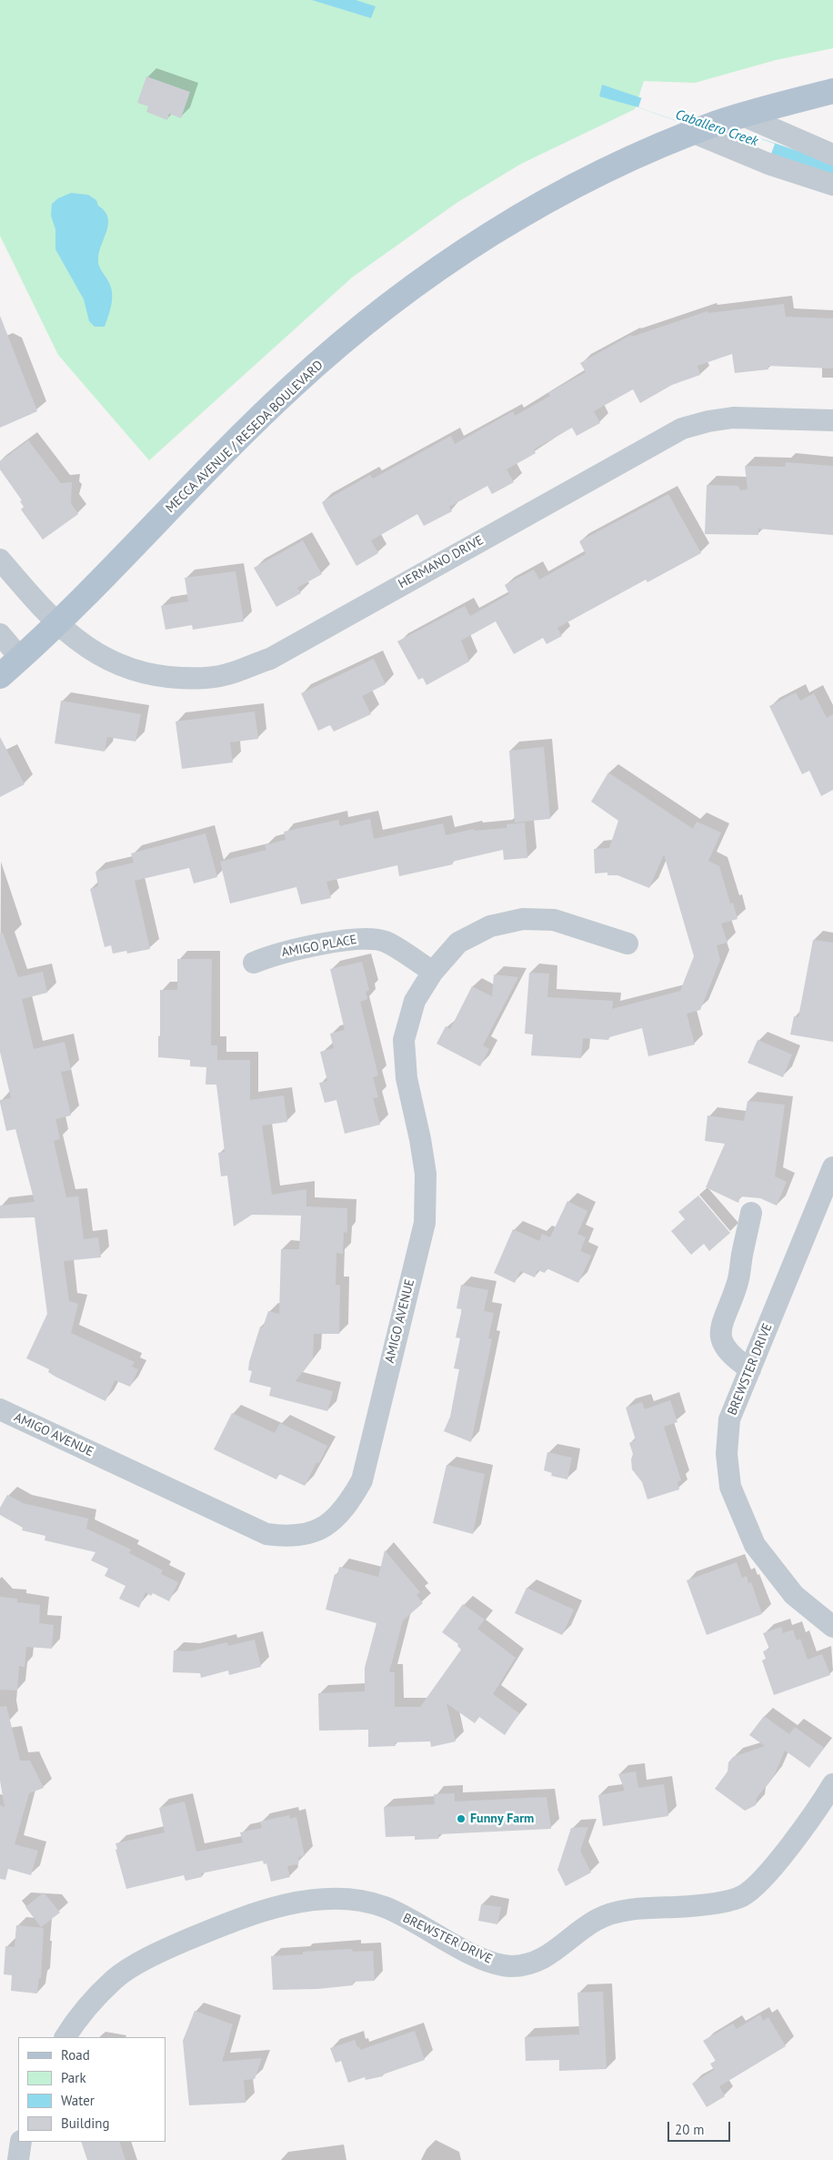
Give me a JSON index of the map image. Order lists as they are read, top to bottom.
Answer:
{
  "streets": {
    "main road": ["MECCA AVENUE / RESEDA BOULEVARD"],
    "street": [
      "HERMANO DRIVE",
      "AMIGO PLACE",
      "AMIGO AVENUE",
      "BREWSTER DRIVE"
    ]
  },
  "crossings": [
    ["MECCA AVENUE / RESEDA BOULEVARD", "HERMANO DRIVE"],
    ["AMIGO PLACE", "AMIGO AVENUE"]
  ],
  "water": ["Caballero Creek"],
  "places": ["Funny Farm"],
  "legend": [
    "Road",
    "Park",
    "Water",
    "Building"
  ],
  "scale_bar": "20 m"
}
